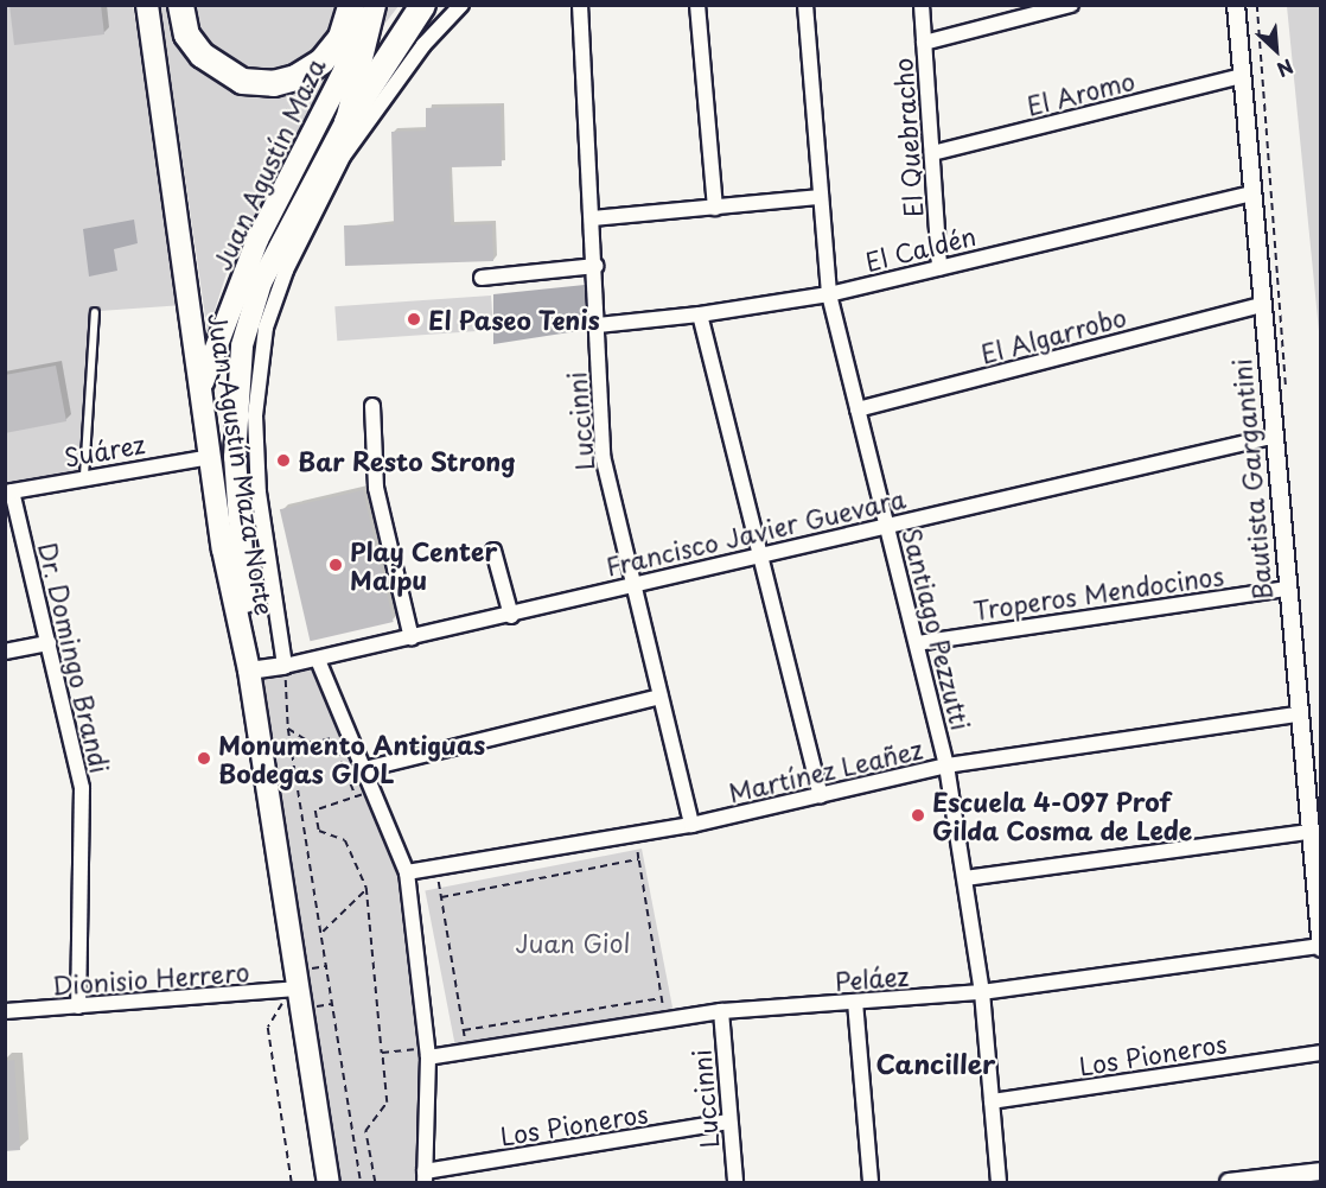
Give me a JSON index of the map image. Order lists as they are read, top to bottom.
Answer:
{
  "streets": {
    "main road": ["Juan Agustín Maza", "Juan Agustín Maza Norte"],
    "street": [
      "El Aromo",
      "El Quebracho",
      "El Caldén",
      "El Algarrobo",
      "Luccinni",
      "Suárez",
      "Bautista Gargantini",
      "Francisco Javier Guevara",
      "Troperos Mendocinos",
      "Santiago Pezzutti",
      "Dr. Domingo Brandi",
      "Martínez Leañez",
      "Dionisio Herrero",
      "Peláez",
      "Los Pioneros"
    ]
  },
  "crossings": [
    ["El Aromo", "El Quebracho"],
    ["El Aromo", "Bautista Gargantini"],
    ["El Quebracho", "El Caldén"],
    ["Juan Agustín Maza", "Juan Agustín Maza Norte"],
    ["Juan Agustín Maza", "Francisco Javier Guevara"],
    ["El Caldén", "Luccinni"],
    ["El Caldén", "Bautista Gargantini"],
    ["El Caldén", "Santiago Pezzutti"],
    ["El Algarrobo", "Bautista Gargantini"],
    ["El Algarrobo", "Santiago Pezzutti"],
    ["Luccinni", "Francisco Javier Guevara"],
    ["Luccinni", "Martínez Leañez"],
    ["Luccinni", "Peláez"],
    ["Luccinni", "Los Pioneros"],
    ["Suárez", "Juan Agustín Maza Norte"],
    ["Suárez", "Dr. Domingo Brandi"],
    ["Juan Agustín Maza Norte", "Francisco Javier Guevara"],
    ["Juan Agustín Maza Norte", "Dionisio Herrero"],
    ["Bautista Gargantini", "Francisco Javier Guevara"],
    ["Bautista Gargantini", "Troperos Mendocinos"],
    ["Bautista Gargantini", "Martínez Leañez"],
    ["Bautista Gargantini", "Peláez"],
    ["Francisco Javier Guevara", "Santiago Pezzutti"],
    ["Troperos Mendocinos", "Santiago Pezzutti"],
    ["Santiago Pezzutti", "Martínez Leañez"],
    ["Santiago Pezzutti", "Peláez"],
    ["Santiago Pezzutti", "Los Pioneros"],
    ["Dr. Domingo Brandi", "Dionisio Herrero"]
  ],
  "districts": ["Canciller"],
  "parks": ["Juan Giol"],
  "places": [
    "El Paseo Tenis",
    "Bar Resto Strong",
    "Play Center Maipu",
    "Monumento Antiguas Bodegas GIOL",
    "Escuela 4-097 Prof Gilda Cosma de Lede"
  ],
  "north": "bottom right"
}
